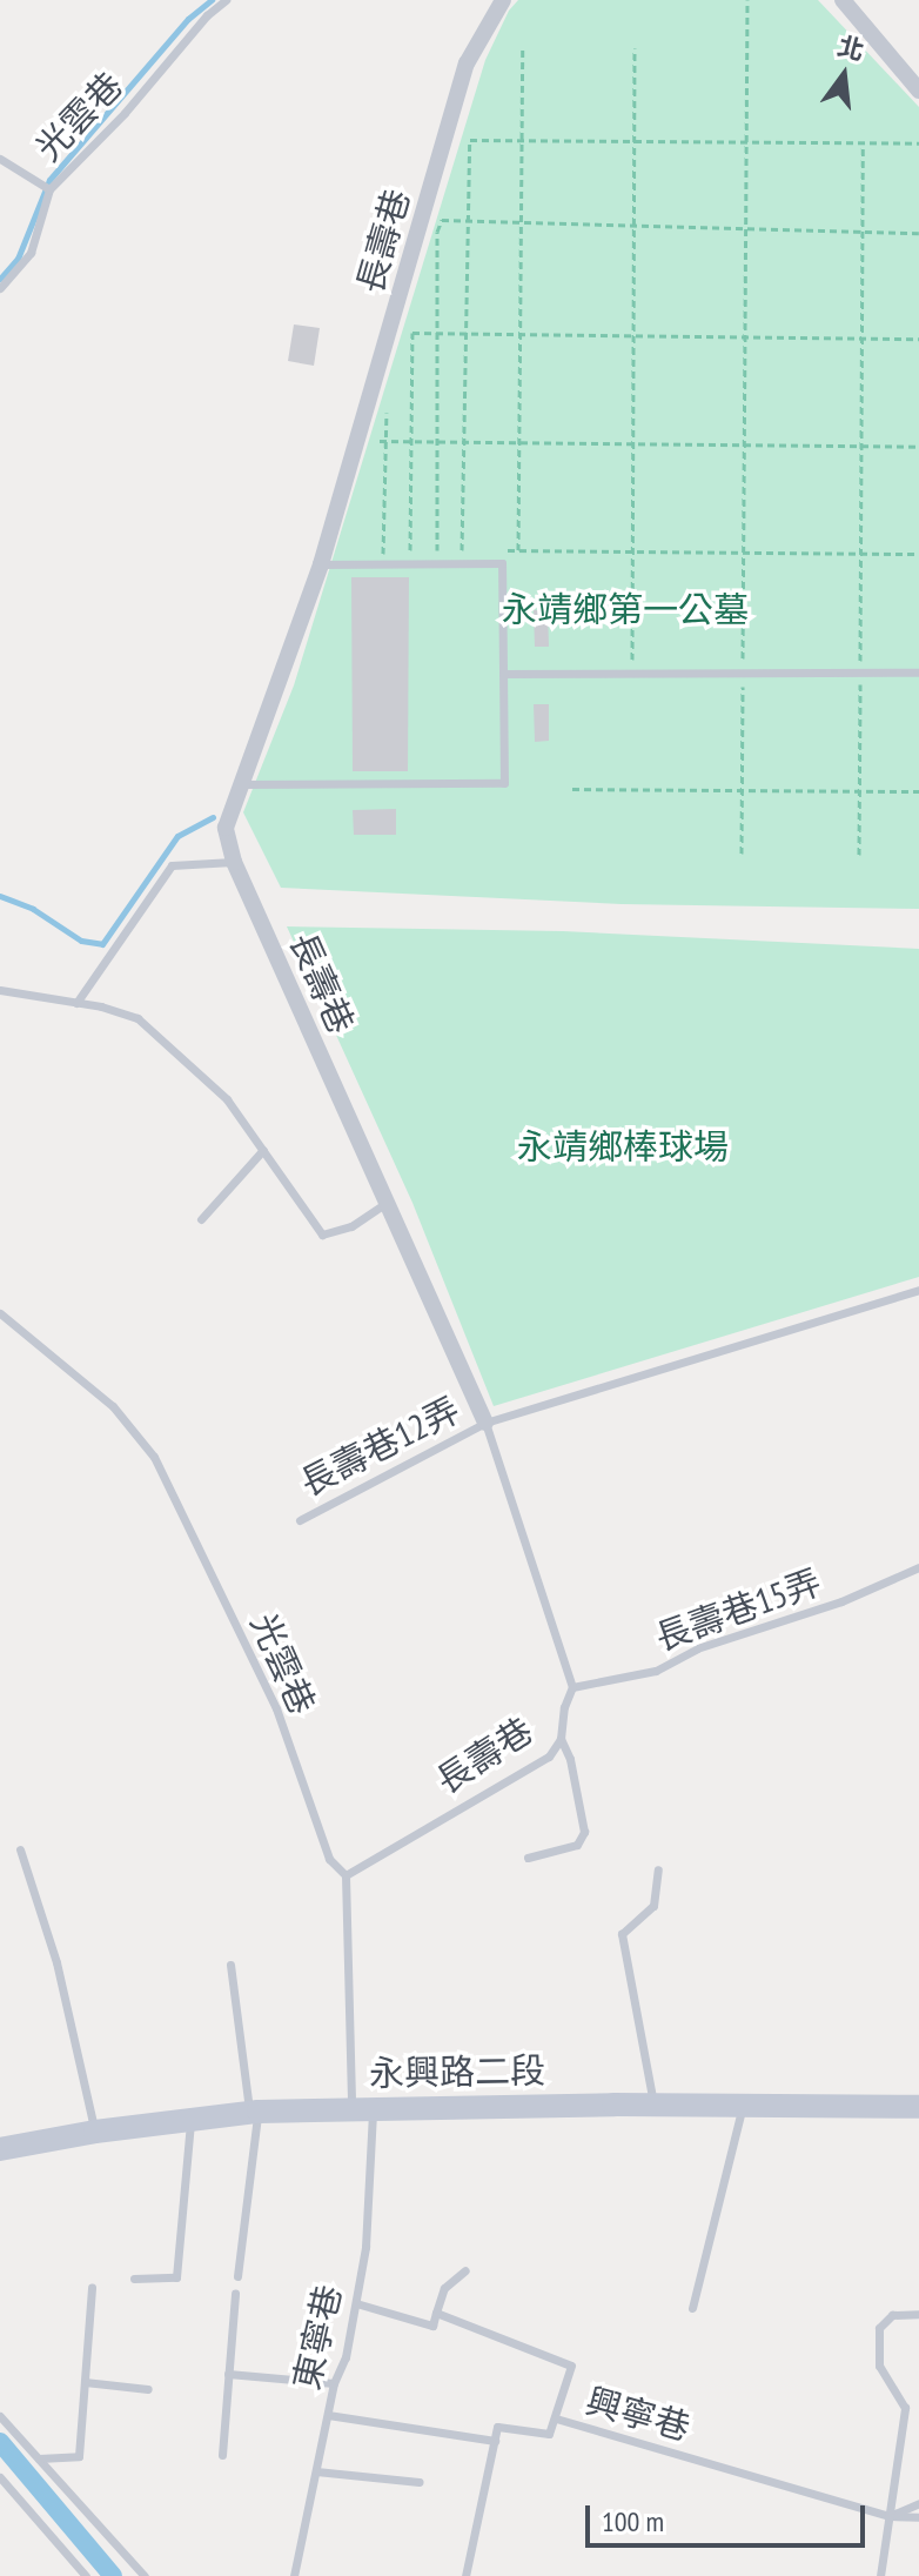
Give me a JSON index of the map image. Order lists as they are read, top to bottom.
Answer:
{
  "streets": {
    "street": ["長壽巷", "永興路二段"],
    "lane": [
      "光雲巷",
      "長壽巷12弄",
      "長壽巷15弄",
      "東寧巷",
      "興寧巷"
    ]
  },
  "crossings": [
    ["光雲巷", "長壽巷"],
    ["長壽巷", "長壽巷12弄"],
    ["長壽巷", "長壽巷15弄"],
    ["永興路二段", "東寧巷"]
  ],
  "parks": ["永靖鄉第一公墓", "永靖鄉棒球場"],
  "scale_bar": "100 m",
  "north": "top"
}
